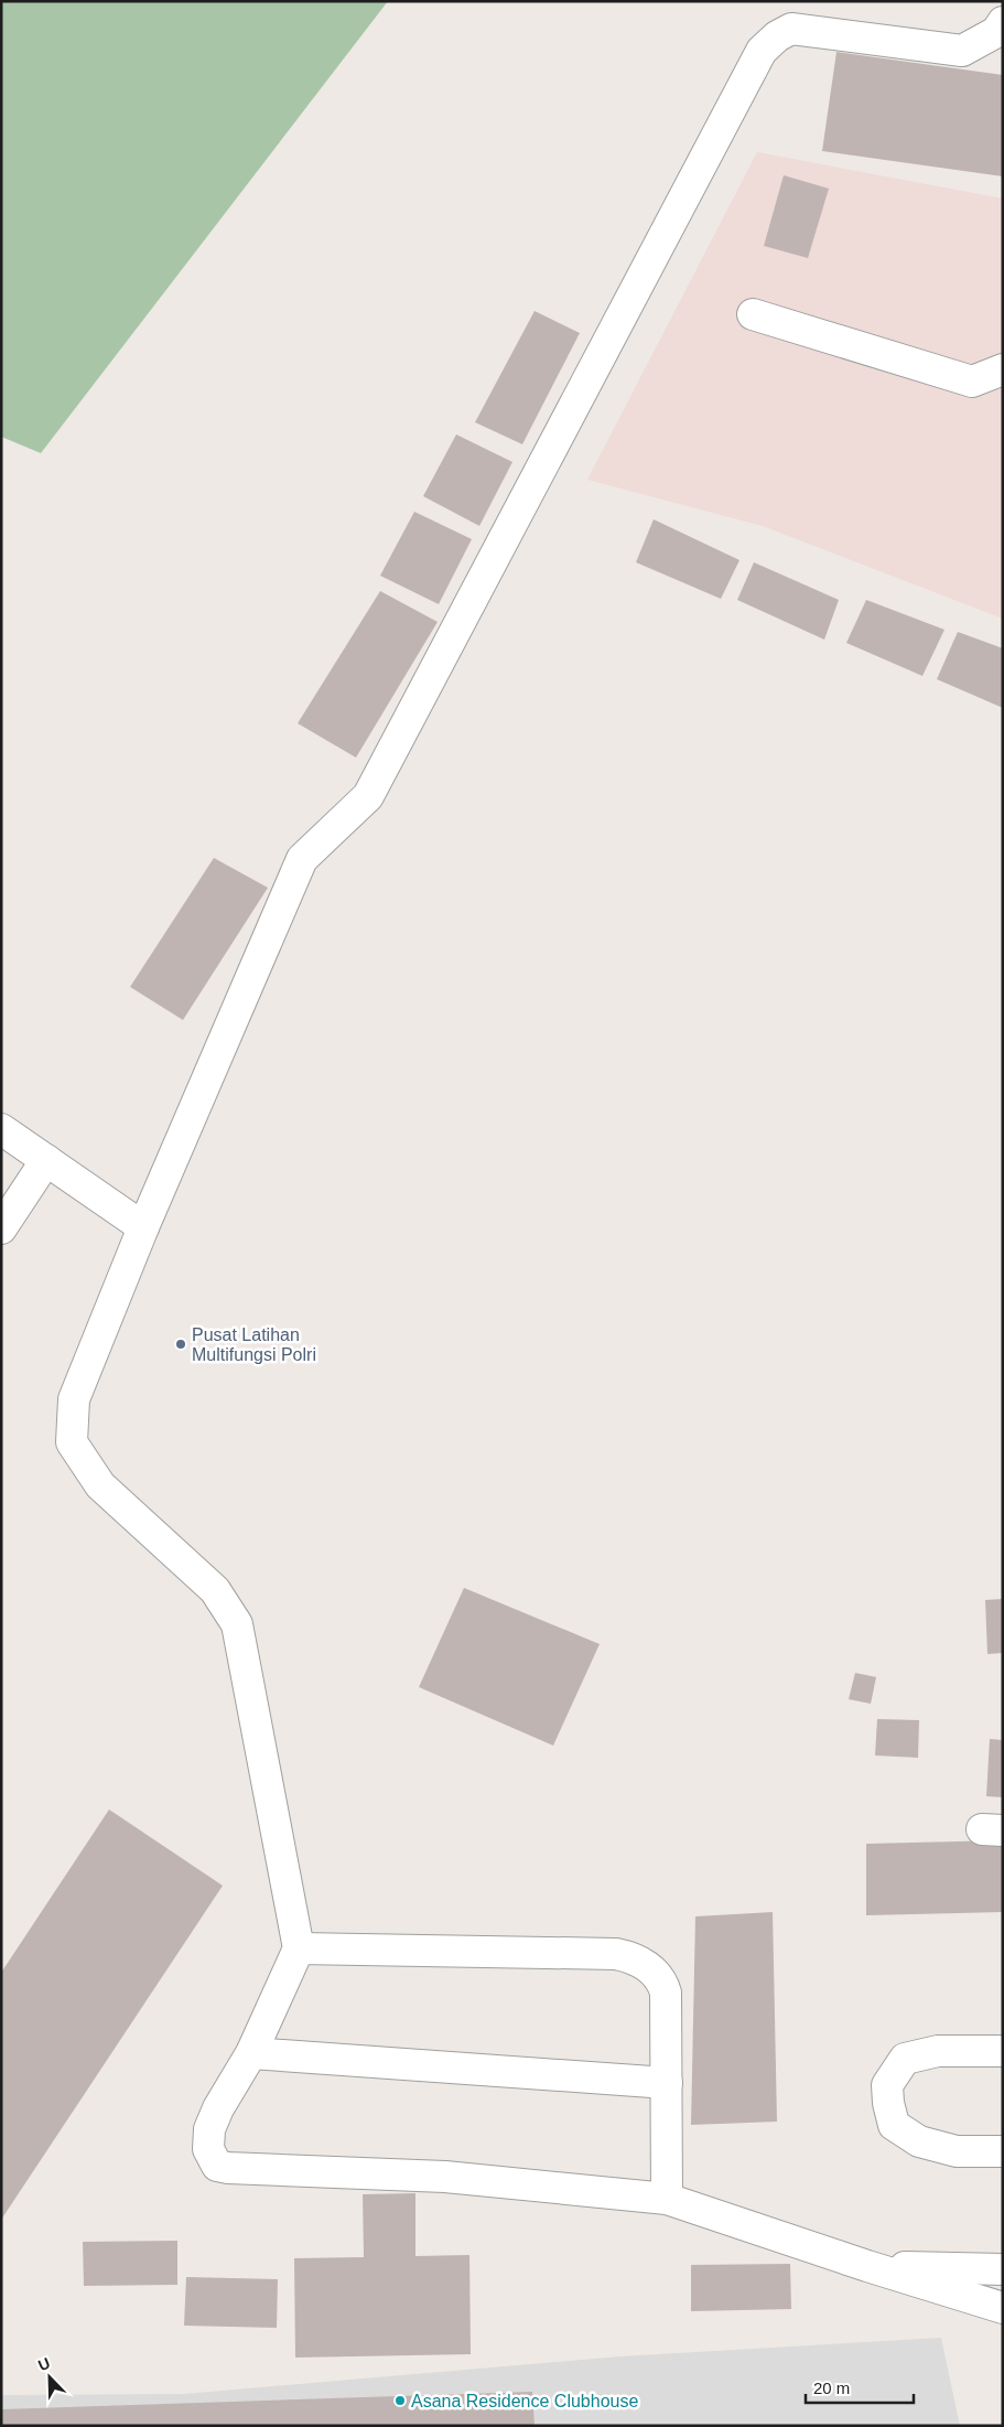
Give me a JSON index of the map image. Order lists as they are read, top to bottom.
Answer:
{
  "places": ["Pusat Latihan Multifungsi Polri", "Asana Residence Clubhouse"],
  "scale_bar": "20 m",
  "north": "top left"
}
